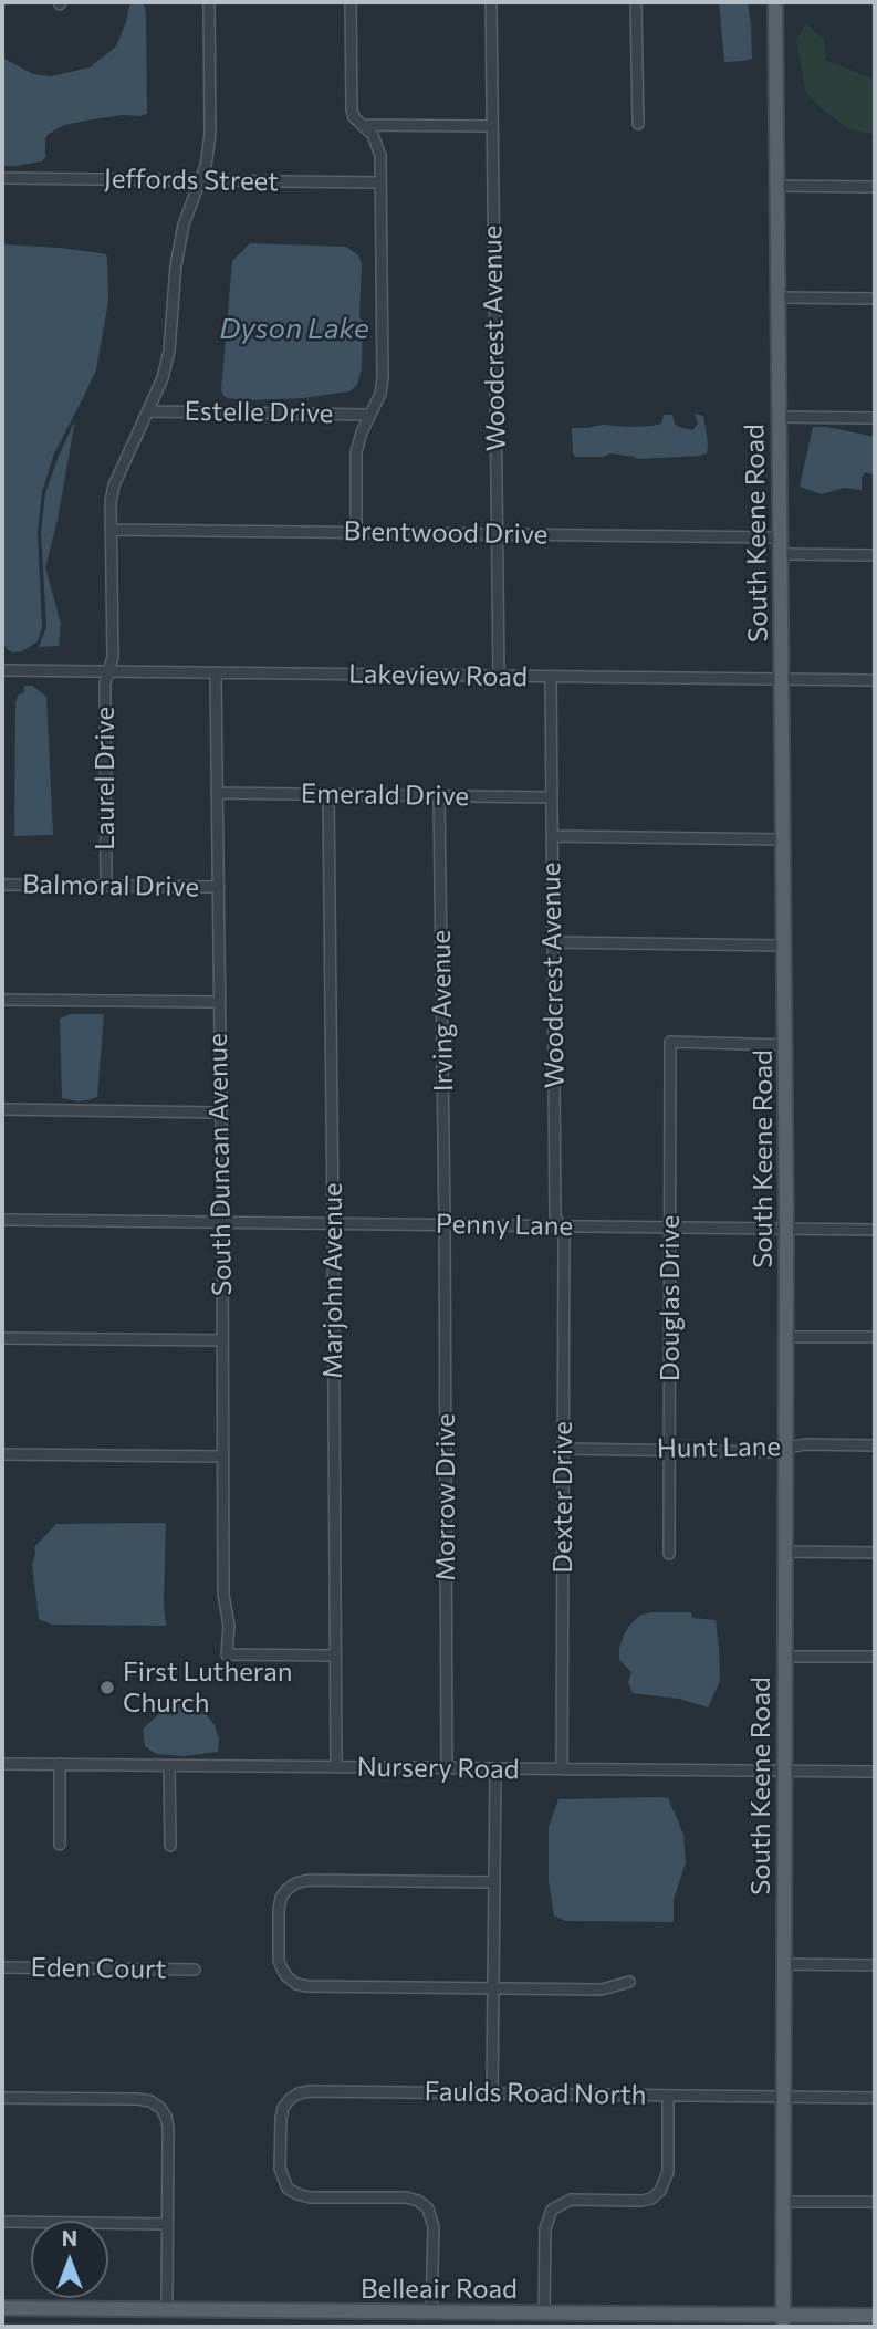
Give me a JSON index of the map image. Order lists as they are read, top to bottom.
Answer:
{
  "streets": {
    "main road": ["South Keene Road", "Belleair Road"],
    "street": [
      "Jeffords Street",
      "Woodcrest Avenue",
      "Estelle Drive",
      "Brentwood Drive",
      "Lakeview Road",
      "Laurel Drive",
      "Emerald Drive",
      "Balmoral Drive",
      "Irving Avenue",
      "South Duncan Avenue",
      "Penny Lane",
      "Marjohn Avenue",
      "Douglas Drive",
      "Hunt Lane",
      "Morrow Drive",
      "Dexter Drive",
      "Nursery Road",
      "Eden Court",
      "Faulds Road North"
    ]
  },
  "crossings": [
    ["Woodcrest Avenue", "Brentwood Drive"],
    ["Woodcrest Avenue", "Lakeview Road"],
    ["Woodcrest Avenue", "Emerald Drive"],
    ["Woodcrest Avenue", "Penny Lane"],
    ["Woodcrest Avenue", "Dexter Drive"],
    ["Brentwood Drive", "South Keene Road"],
    ["South Keene Road", "Lakeview Road"],
    ["South Keene Road", "Penny Lane"],
    ["South Keene Road", "Douglas Drive"],
    ["South Keene Road", "Hunt Lane"],
    ["South Keene Road", "Nursery Road"],
    ["South Keene Road", "Faulds Road North"],
    ["South Keene Road", "Belleair Road"],
    ["Lakeview Road", "Laurel Drive"],
    ["Lakeview Road", "South Duncan Avenue"],
    ["Laurel Drive", "Balmoral Drive"],
    ["Emerald Drive", "Irving Avenue"],
    ["Emerald Drive", "South Duncan Avenue"],
    ["Emerald Drive", "Marjohn Avenue"],
    ["Balmoral Drive", "South Duncan Avenue"],
    ["Irving Avenue", "Penny Lane"],
    ["Irving Avenue", "Morrow Drive"],
    ["South Duncan Avenue", "Penny Lane"],
    ["South Duncan Avenue", "Marjohn Avenue"],
    ["Penny Lane", "Marjohn Avenue"],
    ["Penny Lane", "Douglas Drive"],
    ["Penny Lane", "Morrow Drive"],
    ["Penny Lane", "Dexter Drive"],
    ["Marjohn Avenue", "Nursery Road"],
    ["Douglas Drive", "Hunt Lane"],
    ["Hunt Lane", "Dexter Drive"],
    ["Morrow Drive", "Nursery Road"],
    ["Dexter Drive", "Nursery Road"],
    ["Faulds Road North", "Belleair Road"]
  ],
  "water": ["Dyson Lake"],
  "places": ["First Lutheran Church"],
  "north": "top"
}
